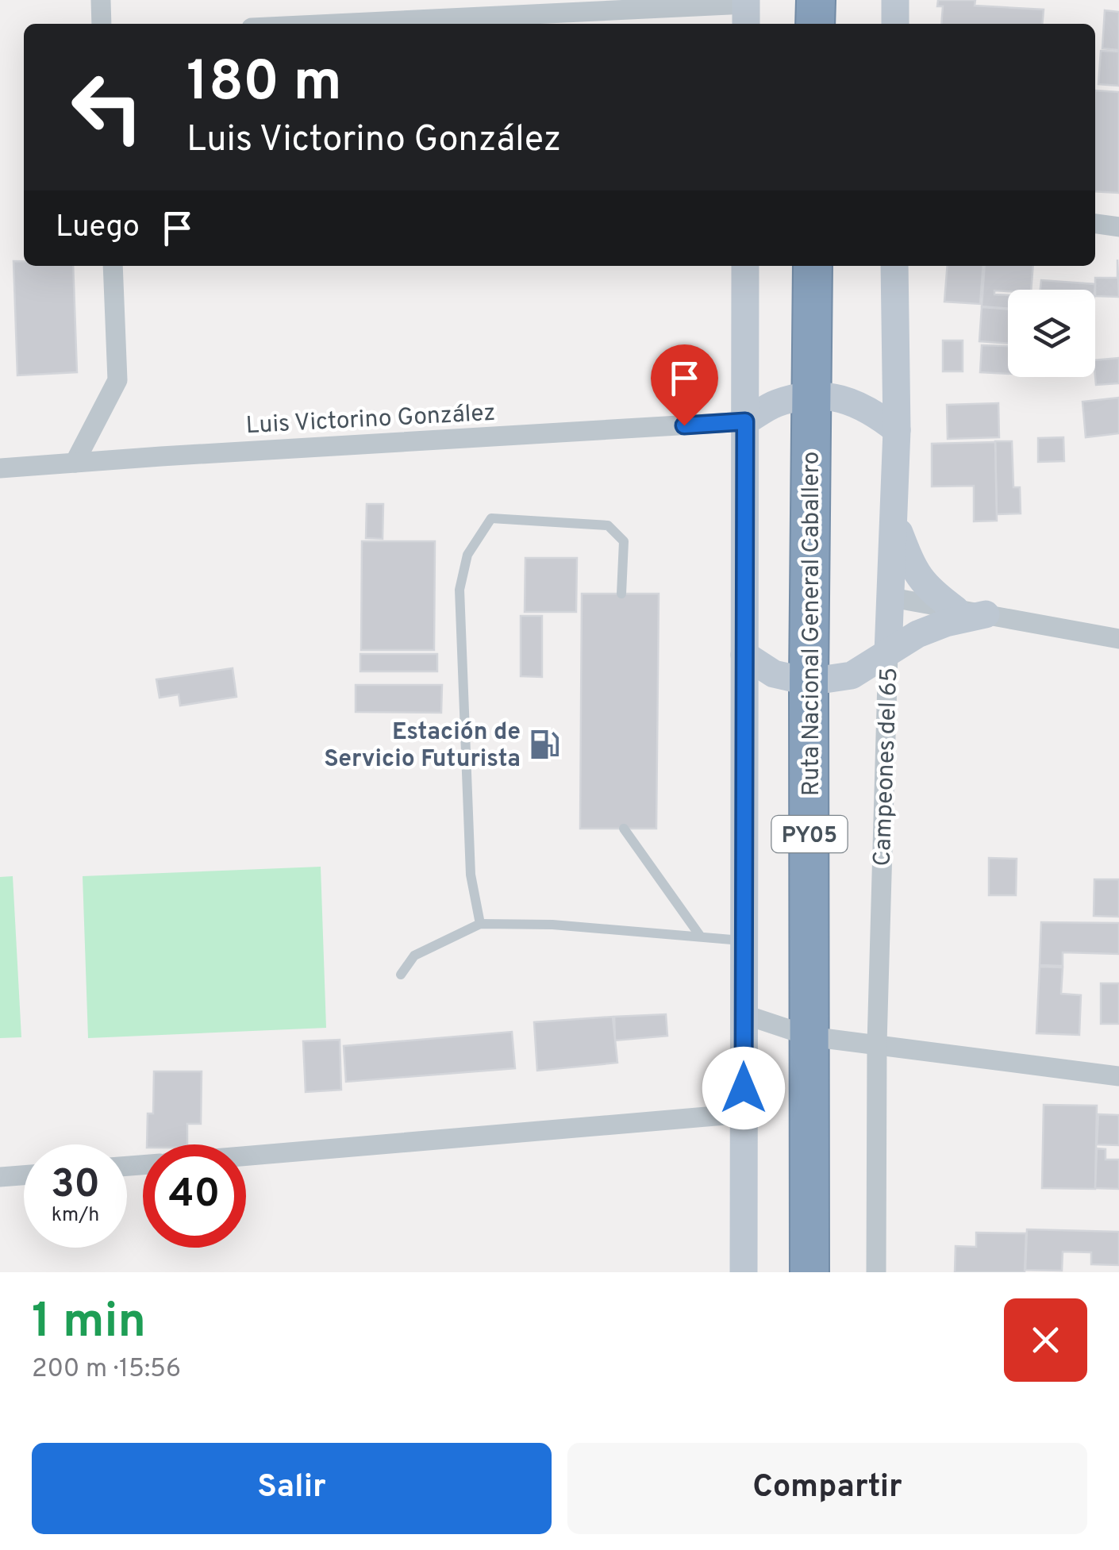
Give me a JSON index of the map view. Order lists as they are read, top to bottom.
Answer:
{
  "streets": {
    "highway": ["Ruta Nacional General Caballero", "PY05"],
    "street": ["Luis Victorino González", "Campeones del 65"]
  },
  "places": {
    "fuel station": ["Estación de Servicio Futurista"]
  },
  "page": {
    "turn": ["180 m", "Luis Victorino González"],
    "then": "Luego",
    "speed": "30 km/h",
    "limit": "40",
    "heading": ["1 min", "200 m · 15:56"],
    "buttons": ["Salir", "Compartir"]
  }
}
